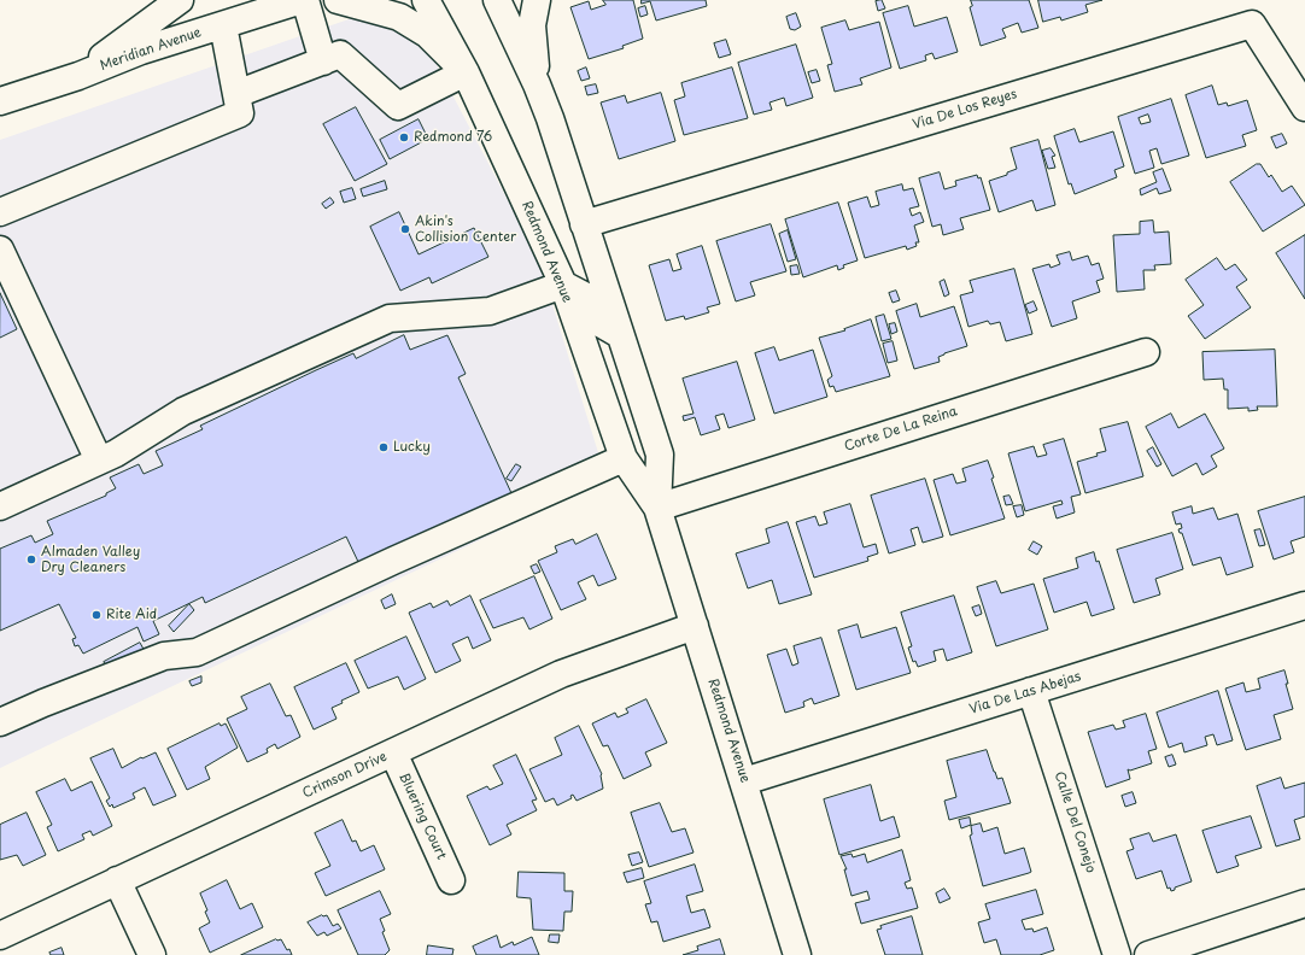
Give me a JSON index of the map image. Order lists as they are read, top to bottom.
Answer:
{
  "streets": {
    "street": [
      "Meridian Avenue",
      "Via De Los Reyes",
      "Redmond Avenue",
      "Corte De La Reina",
      "Via De Las Abejas",
      "Crimson Drive",
      "Bluering Court",
      "Calle Del Conejo"
    ]
  },
  "crossings": [
    ["Via De Los Reyes", "Redmond Avenue"],
    ["Redmond Avenue", "Corte De La Reina"],
    ["Redmond Avenue", "Via De Las Abejas"],
    ["Redmond Avenue", "Crimson Drive"],
    ["Via De Las Abejas", "Calle Del Conejo"],
    ["Crimson Drive", "Bluering Court"]
  ],
  "places": [
    "Redmond 76",
    "Akin's Collision Center",
    "Lucky",
    "Almaden Valley Dry Cleaners",
    "Rite Aid"
  ]
}
